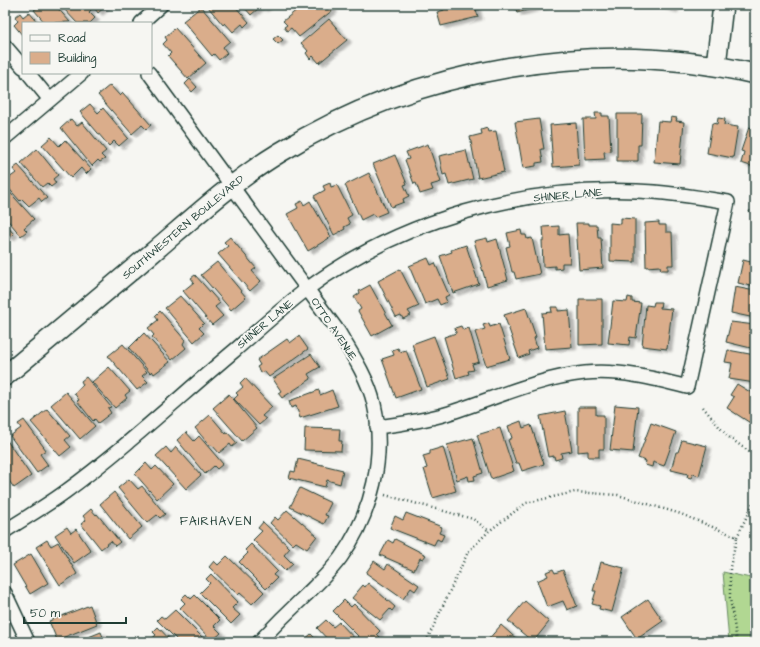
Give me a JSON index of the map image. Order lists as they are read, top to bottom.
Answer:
{
  "streets": {
    "street": ["SHINER LANE", "SOUTHWESTERN BOULEVARD", "OTTO AVENUE"]
  },
  "crossings": [
    ["SHINER LANE", "OTTO AVENUE"],
    ["SOUTHWESTERN BOULEVARD", "OTTO AVENUE"]
  ],
  "districts": ["FAIRHAVEN"],
  "legend": ["Road", "Building"],
  "scale_bar": "50 m"
}
